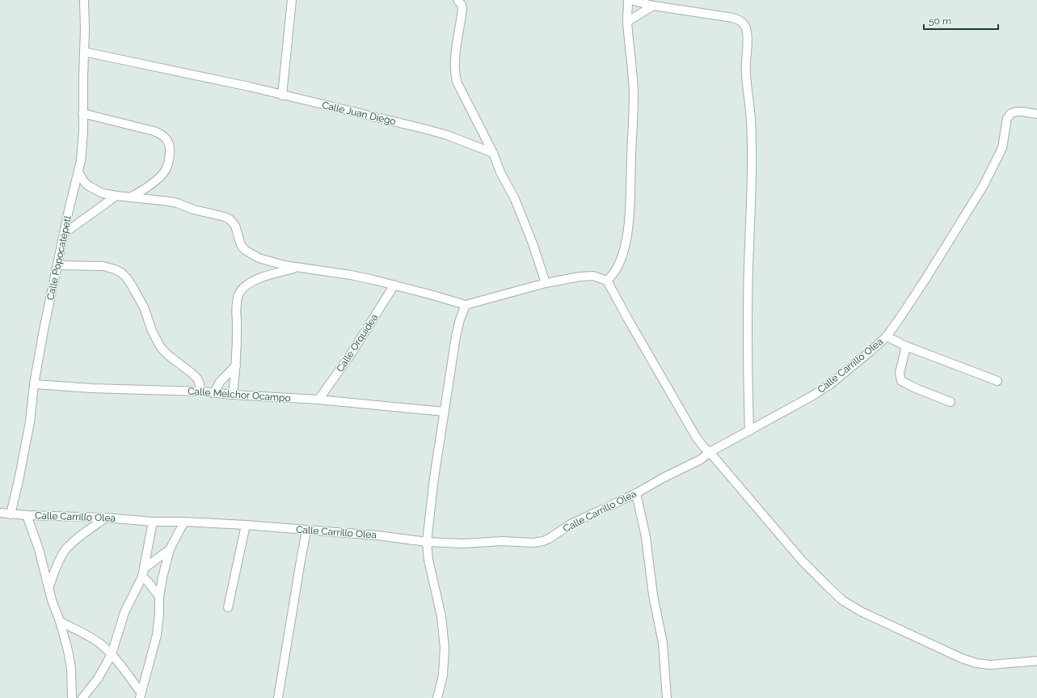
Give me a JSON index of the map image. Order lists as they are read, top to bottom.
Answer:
{
  "streets": {
    "street": [
      "Calle Juan Diego",
      "Calle Popocatépetl",
      "Calle Orquídea",
      "Calle Carrillo Olea",
      "Calle Melchor Ocampo"
    ]
  },
  "crossings": [
    ["Calle Juan Diego", "Calle Popocatépetl"],
    ["Calle Popocatépetl", "Calle Carrillo Olea"],
    ["Calle Popocatépetl", "Calle Melchor Ocampo"],
    ["Calle Orquídea", "Calle Melchor Ocampo"]
  ],
  "scale_bar": "50 m"
}
